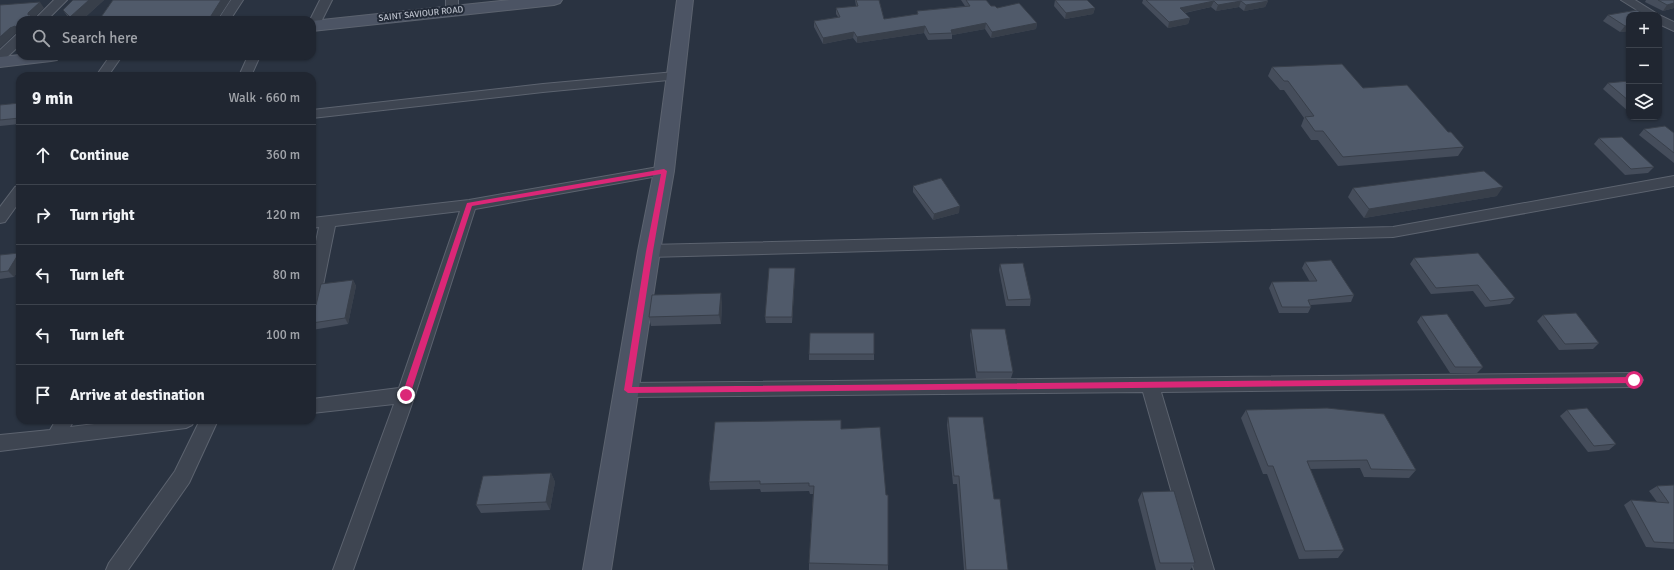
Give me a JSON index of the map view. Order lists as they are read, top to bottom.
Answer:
{
  "streets": {
    "street": ["SAINT SAVIOUR ROAD"]
  },
  "page": {
    "map_buttons": ["+", "−"],
    "search": "Search here",
    "heading": ["9 min", "Walk · 660 m"],
    "list": [
      ["Continue", "360 m"],
      ["Turn right", "120 m"],
      ["Turn left", "80 m"],
      ["Turn left", "100 m"],
      "Arrive at destination"
    ]
  }
}
